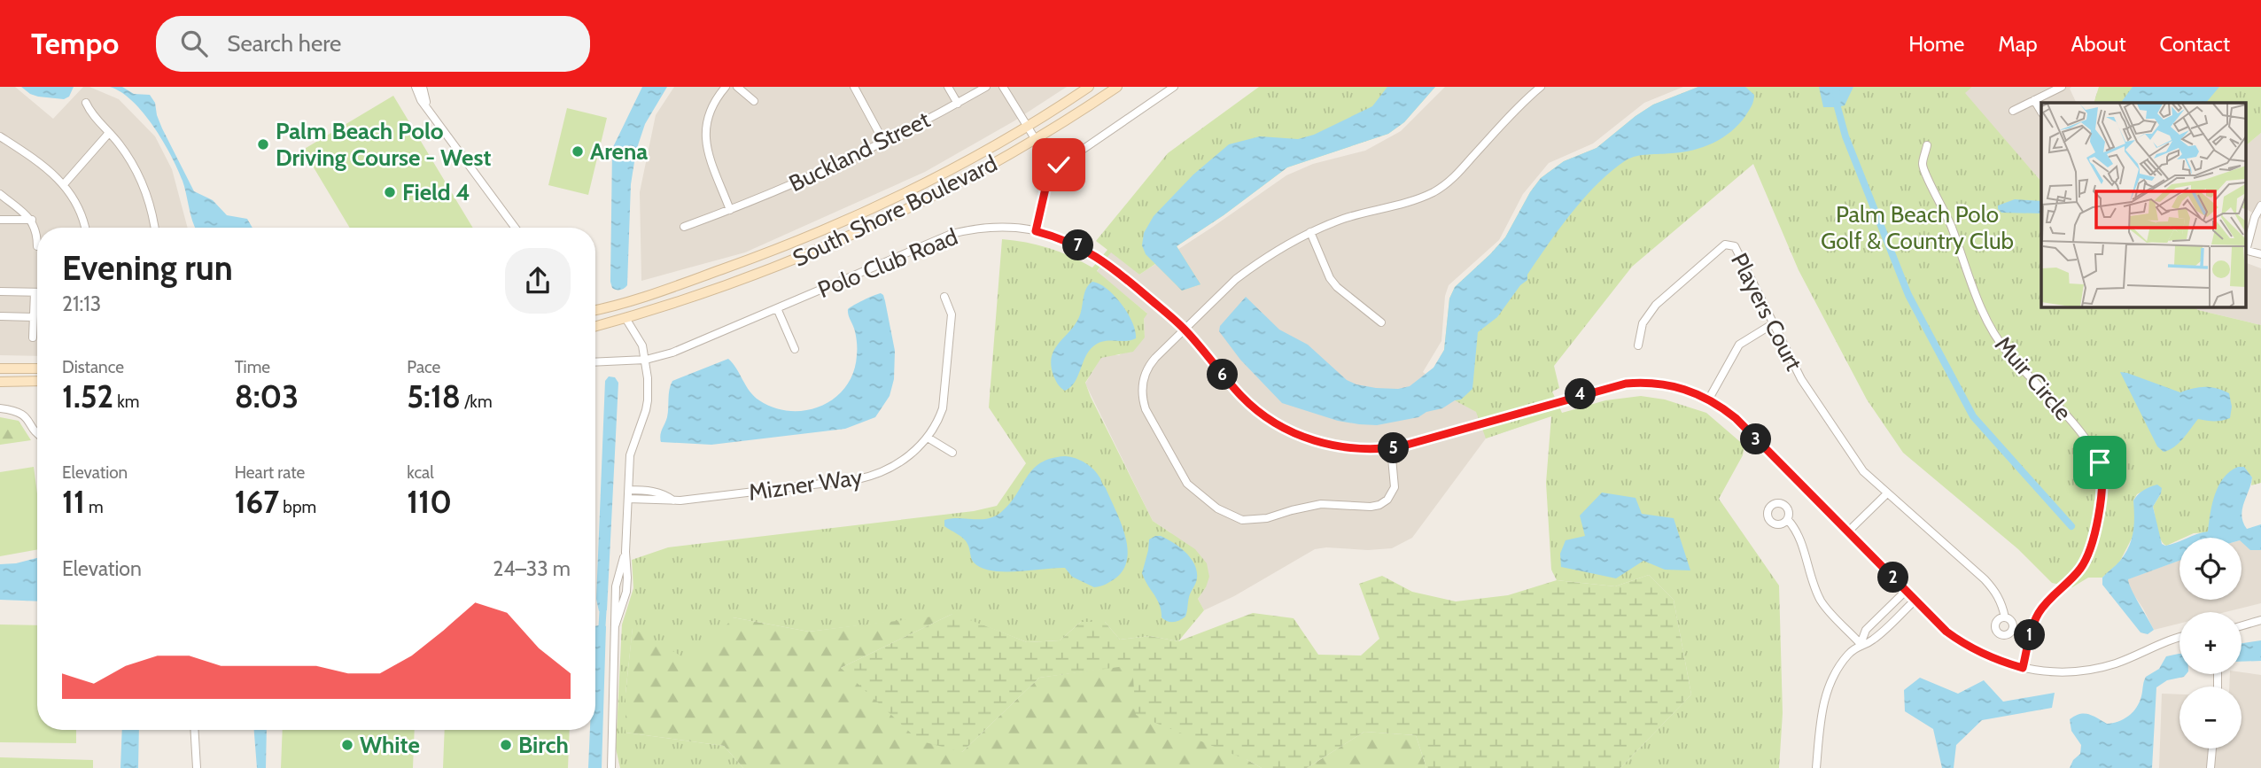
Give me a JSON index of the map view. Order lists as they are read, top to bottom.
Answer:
{
  "streets": {
    "street": [
      "Buckland Street",
      "South Shore Boulevard",
      "Polo Club Road",
      "Players Court",
      "Muir Circle",
      "Mizner Way"
    ]
  },
  "crossings": [
    ["Polo Club Road", "Muir Circle"]
  ],
  "parks": ["Palm Beach Polo Golf & Country Club"],
  "places": [
    "Palm Beach Polo Driving Course - West",
    "Arena",
    "Field 4",
    "White",
    "Birch"
  ],
  "page": {
    "header": "Tempo",
    "search": "Search here",
    "nav": [
      "Home",
      "Map",
      "About",
      "Contact"
    ],
    "heading": ["Evening run", "21:13"],
    "pins": [
      "7",
      "6",
      "4",
      "3",
      "5",
      "2",
      "1"
    ],
    "stats": [
      ["Distance", "1.52 km"],
      ["Time", "8:03"],
      ["Pace", "5:18 /km"],
      ["Elevation", "11 m"],
      ["Heart rate", "167 bpm"],
      ["kcal", "110"]
    ],
    "map_buttons": ["+", "−"],
    "chart": ["Elevation", "24–33 m"]
  }
}
